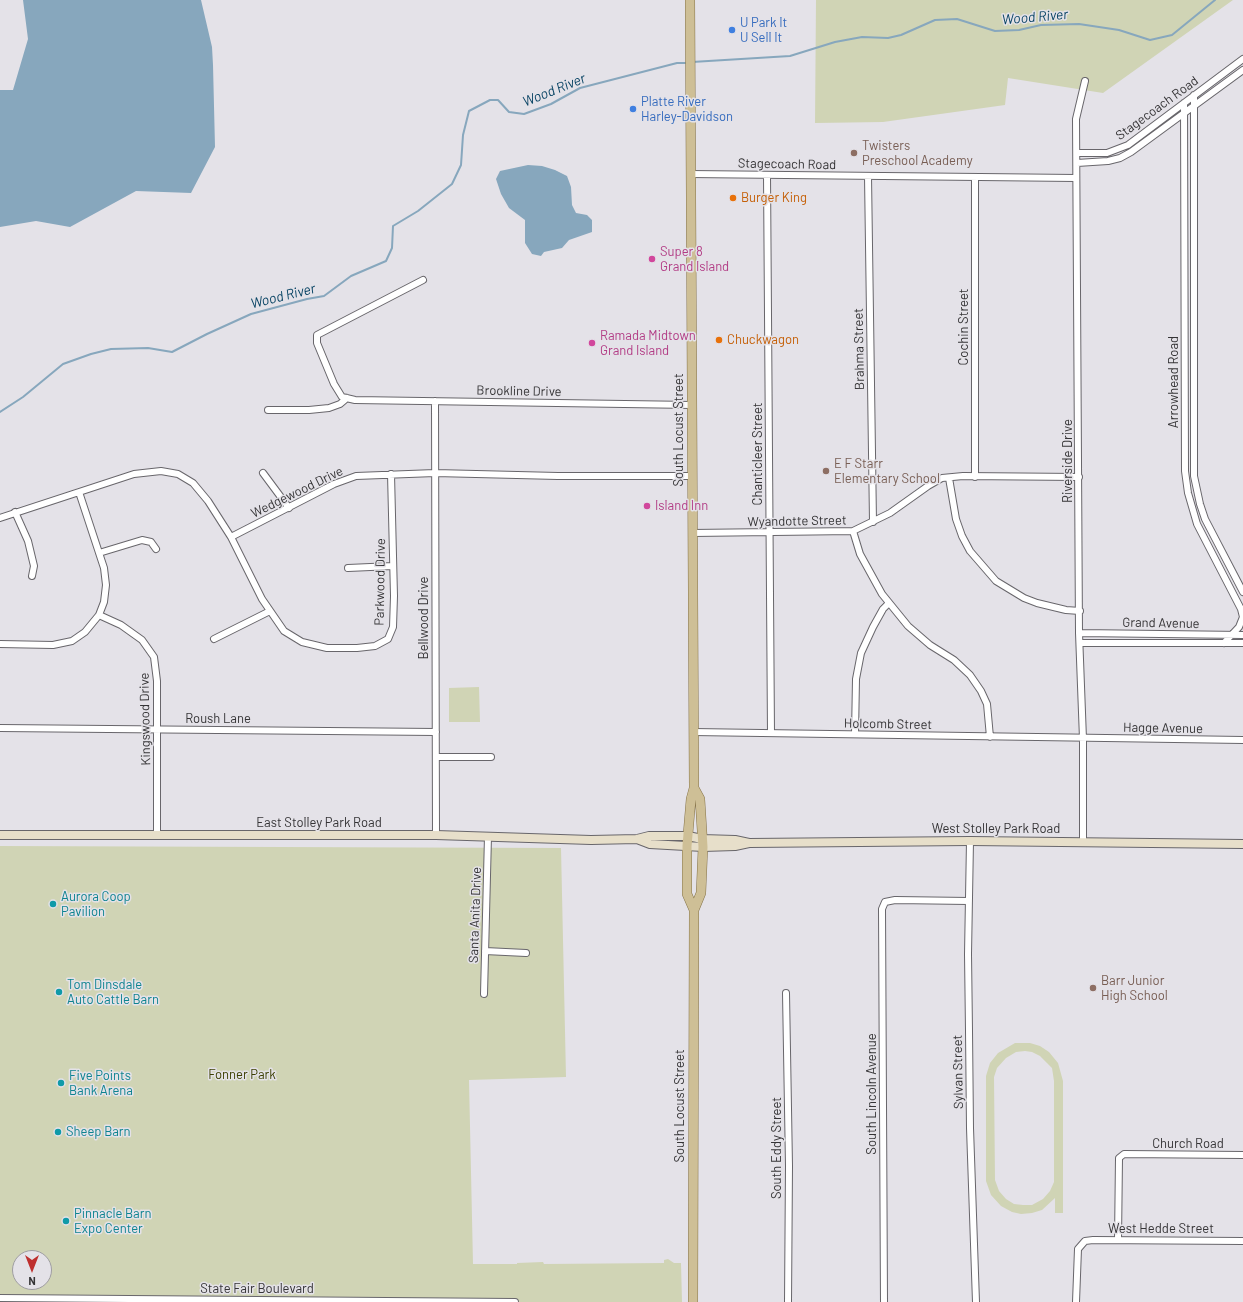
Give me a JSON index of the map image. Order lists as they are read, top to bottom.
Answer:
{
  "streets": {
    "main road": ["South Locust Street"],
    "street": [
      "Stagecoach Road",
      "Cochin Street",
      "Brahma Street",
      "Arrowhead Road",
      "Brookline Drive",
      "Chanticleer Street",
      "Riverside Drive",
      "Wedgewood Drive",
      "Wyandotte Street",
      "Parkwood Drive",
      "Bellwood Drive",
      "Grand Avenue",
      "Kingswood Drive",
      "Roush Lane",
      "Holcomb Street",
      "Hagge Avenue",
      "East Stolley Park Road",
      "West Stolley Park Road",
      "Santa Anita Drive",
      "Sylvan Street",
      "South Lincoln Avenue",
      "Church Road",
      "South Eddy Street",
      "West Hedde Street",
      "State Fair Boulevard"
    ]
  },
  "crossings": [
    ["Stagecoach Road", "Cochin Street"],
    ["Stagecoach Road", "Brahma Street"],
    ["Stagecoach Road", "Arrowhead Road"],
    ["Stagecoach Road", "South Locust Street"],
    ["Stagecoach Road", "Chanticleer Street"],
    ["Stagecoach Road", "Riverside Drive"],
    ["Cochin Street", "Wyandotte Street"],
    ["Brahma Street", "Wyandotte Street"],
    ["Arrowhead Road", "Grand Avenue"],
    ["Brookline Drive", "South Locust Street"],
    ["Brookline Drive", "Bellwood Drive"],
    ["South Locust Street", "Wedgewood Drive"],
    ["South Locust Street", "Wyandotte Street"],
    ["South Locust Street", "Holcomb Street"],
    ["South Locust Street", "East Stolley Park Road"],
    ["South Locust Street", "West Stolley Park Road"],
    ["Chanticleer Street", "Wyandotte Street"],
    ["Chanticleer Street", "Holcomb Street"],
    ["Riverside Drive", "Wyandotte Street"],
    ["Riverside Drive", "Grand Avenue"],
    ["Riverside Drive", "Holcomb Street"],
    ["Riverside Drive", "Hagge Avenue"],
    ["Riverside Drive", "West Stolley Park Road"],
    ["Wedgewood Drive", "Parkwood Drive"],
    ["Wedgewood Drive", "Bellwood Drive"],
    ["Bellwood Drive", "Roush Lane"],
    ["Bellwood Drive", "East Stolley Park Road"],
    ["Kingswood Drive", "Roush Lane"],
    ["Kingswood Drive", "East Stolley Park Road"],
    ["Holcomb Street", "Hagge Avenue"],
    ["East Stolley Park Road", "West Stolley Park Road"],
    ["East Stolley Park Road", "Santa Anita Drive"],
    ["West Stolley Park Road", "Sylvan Street"],
    ["Sylvan Street", "South Lincoln Avenue"],
    ["Church Road", "West Hedde Street"]
  ],
  "water": ["Wood River"],
  "parks": ["Fonner Park"],
  "places": [
    "U Park It U Sell It",
    "Platte River Harley-Davidson",
    "Twisters Preschool Academy",
    "Burger King",
    "Super 8 Grand Island",
    "Chuckwagon",
    "Ramada Midtown Grand Island",
    "E F Starr Elementary School",
    "Island Inn",
    "Aurora Coop Pavilion",
    "Barr Junior High School",
    "Tom Dinsdale Auto Cattle Barn",
    "Five Points Bank Arena",
    "Sheep Barn",
    "Pinnacle Barn Expo Center"
  ],
  "north": "bottom"
}
